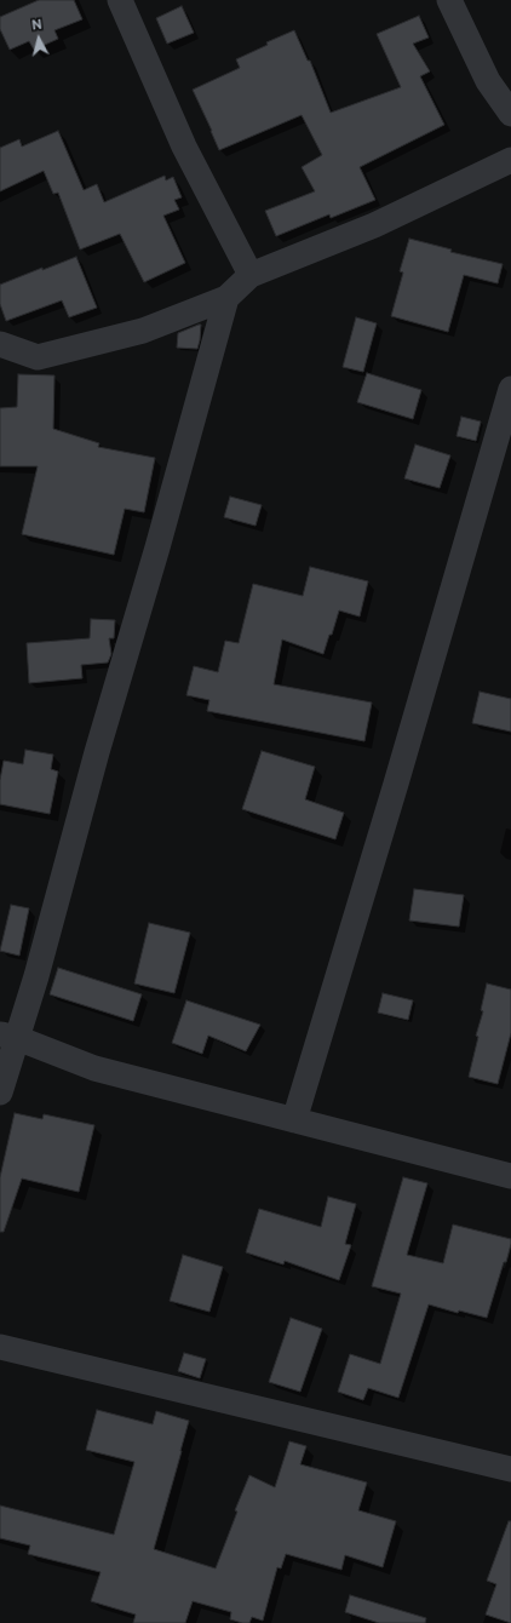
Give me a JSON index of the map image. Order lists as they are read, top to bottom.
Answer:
{
  "north": "top"
}
